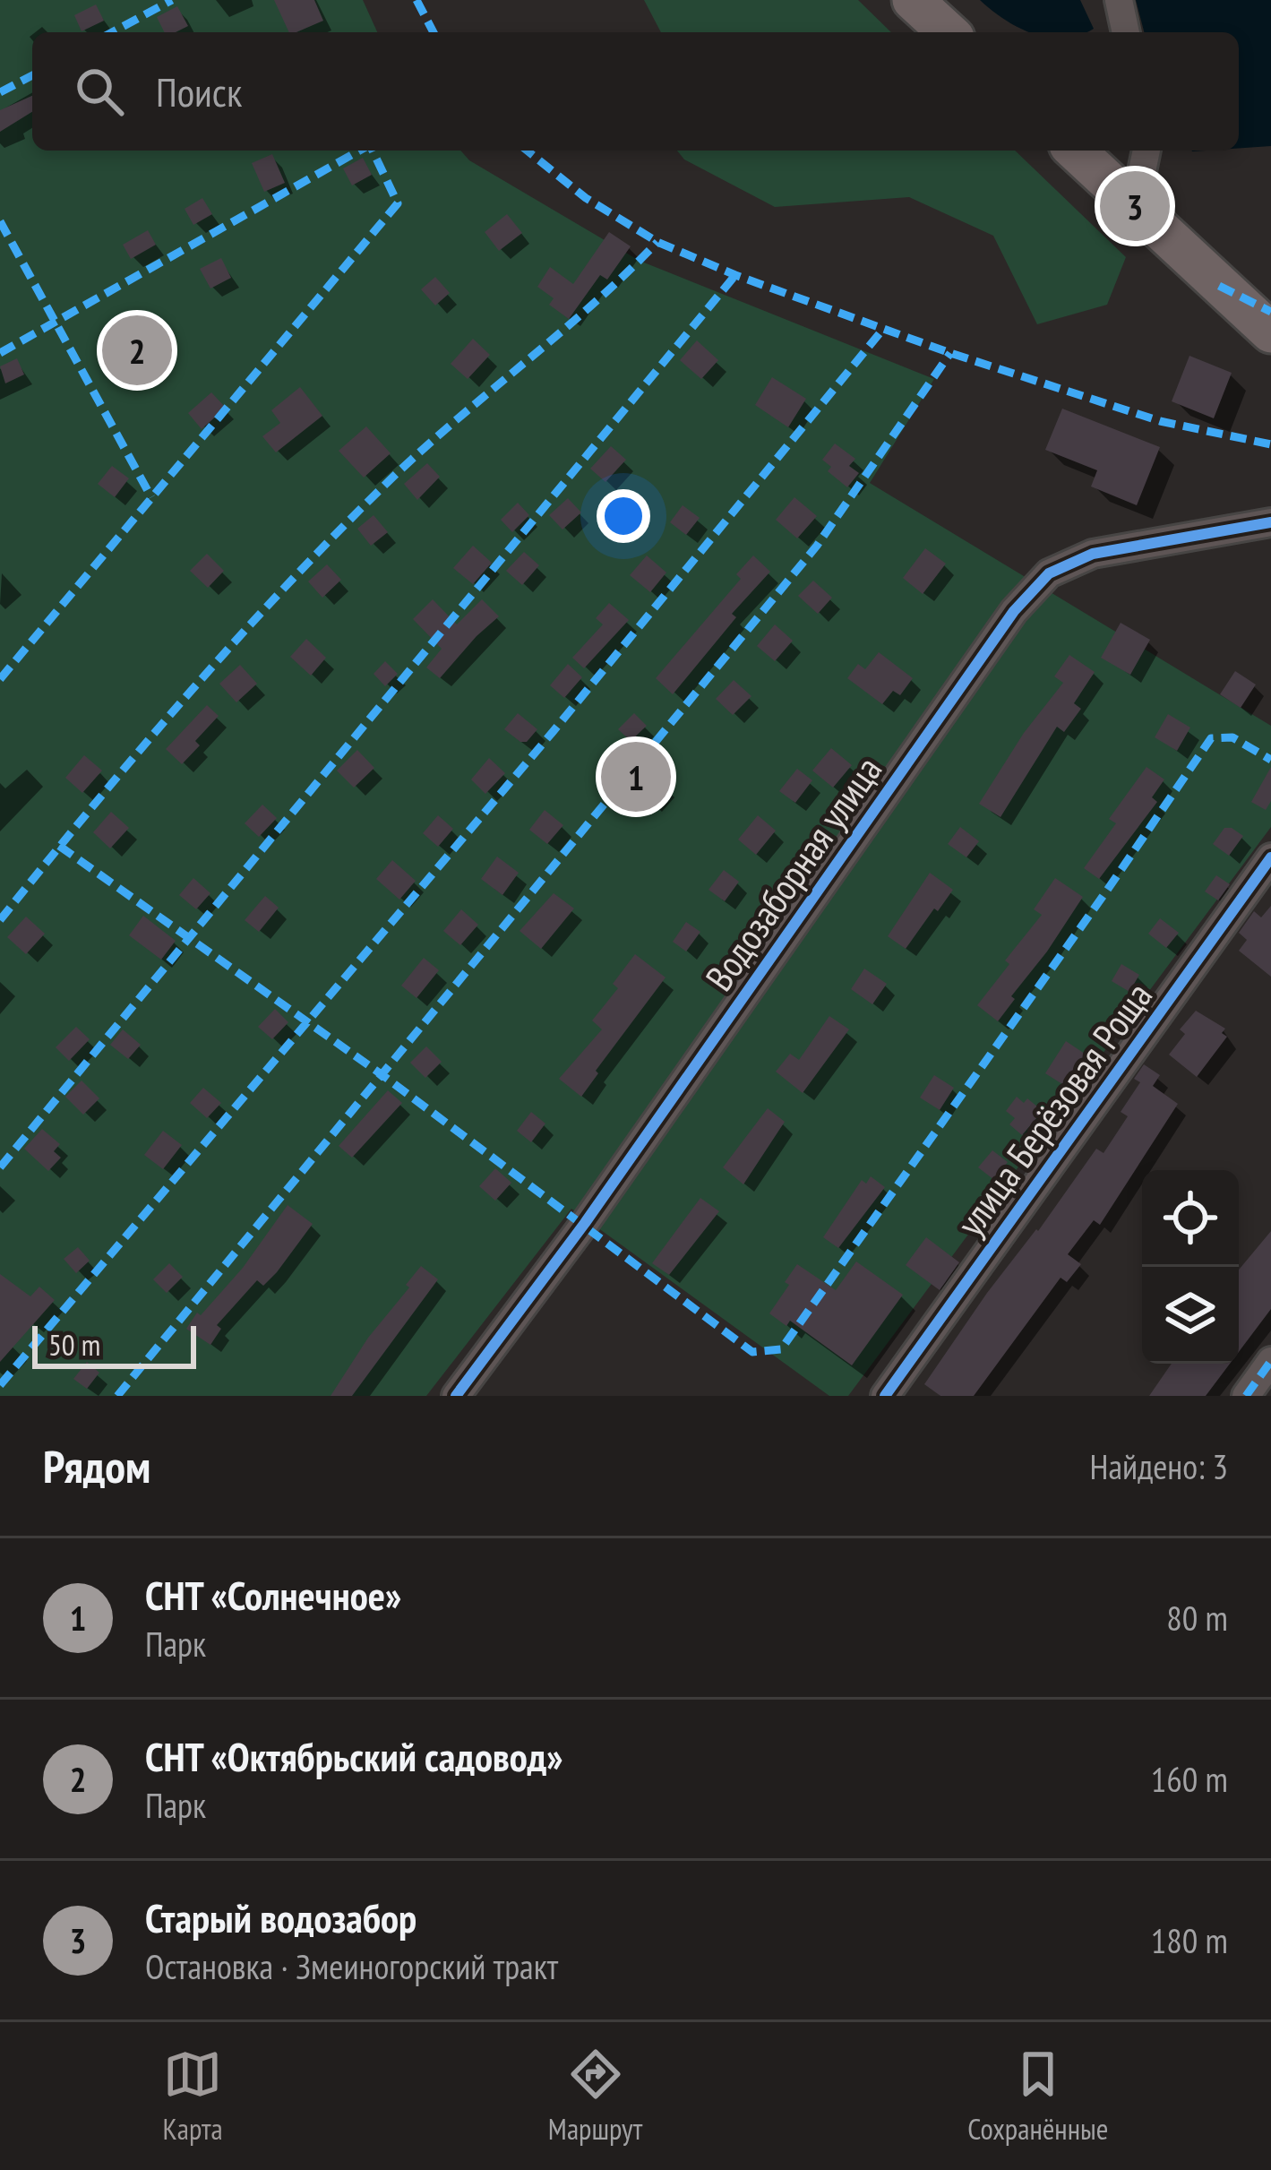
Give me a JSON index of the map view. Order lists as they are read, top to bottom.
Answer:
{
  "streets": {
    "street": ["Водозаборная улица", "улица Берёзовая Роща"]
  },
  "scale_bar": "50 m",
  "page": {
    "search": "Поиск",
    "pins": ["3", "2", "1"],
    "scale": "50 m",
    "heading": ["Рядом", "Найдено: 3"],
    "list": [
      {
        "mark": "1",
        "name": "СНТ «Солнечное»",
        "note": "Парк",
        "value": "80 m"
      },
      {
        "mark": "2",
        "name": "СНТ «Октябрьский садовод»",
        "note": "Парк",
        "value": "160 m"
      },
      {
        "mark": "3",
        "name": "Старый водозабор",
        "note": "Остановка · Змеиногорский тракт",
        "value": "180 m"
      }
    ],
    "nav": ["Карта", "Маршрут", "Сохранённые"]
  }
}
